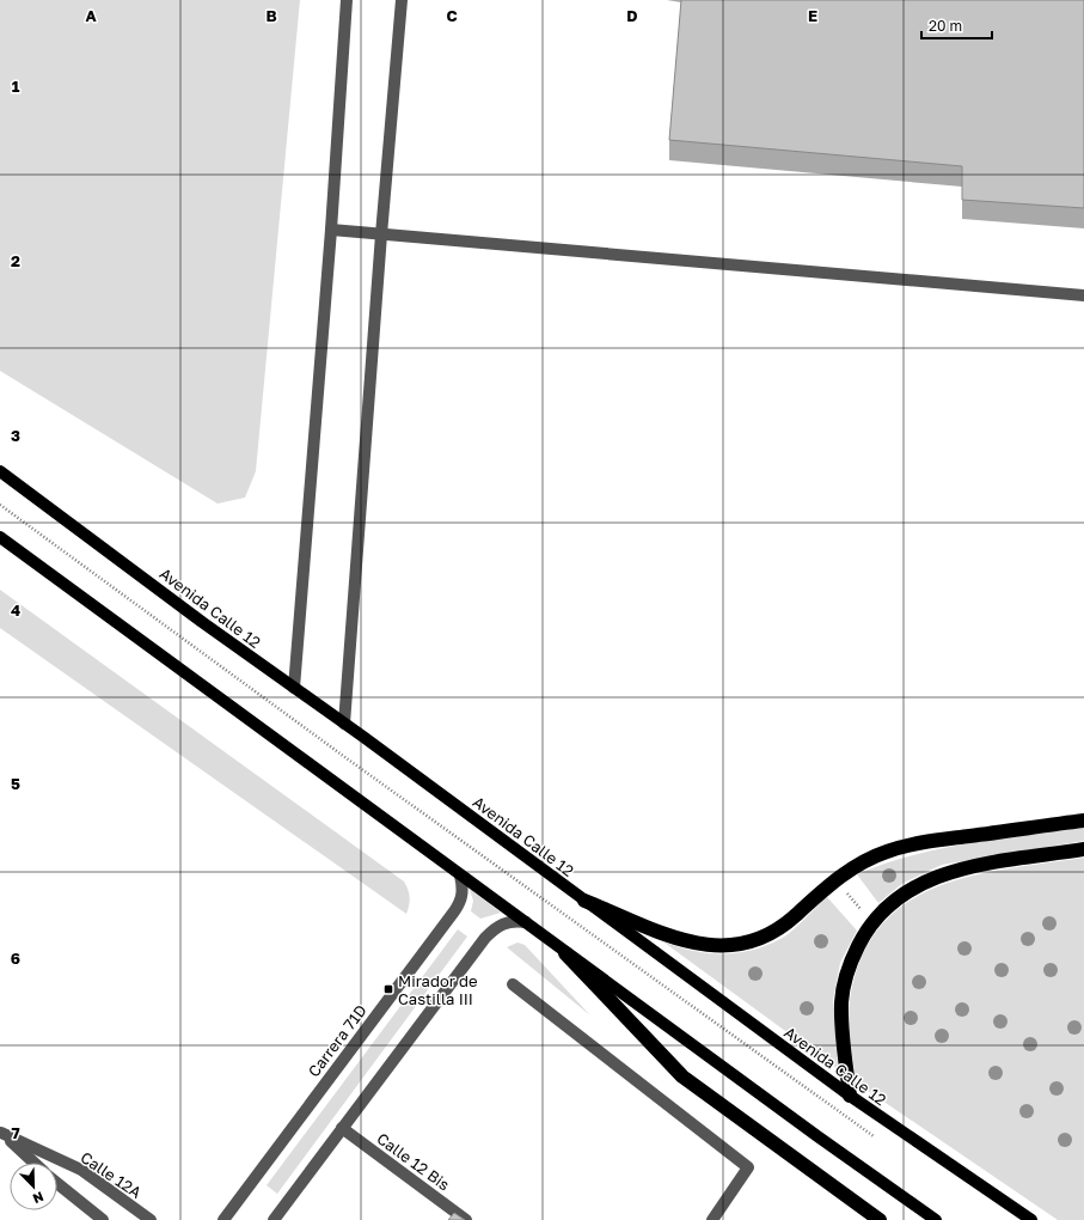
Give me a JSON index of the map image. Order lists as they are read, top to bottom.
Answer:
{
  "streets": {
    "main road": ["Avenida Calle 12"],
    "street": ["Carrera 71D", "Calle 12 Bis", "Calle 12A"]
  },
  "places": {
    "transit": ["Mirador de Castilla III"]
  },
  "scale_bar": "20 m",
  "north": "bottom right",
  "grid": {
    "columns": [
      "A",
      "B",
      "C",
      "D",
      "E"
    ],
    "rows": [
      "1",
      "2",
      "3",
      "4",
      "5",
      "6",
      "7"
    ]
  }
}
